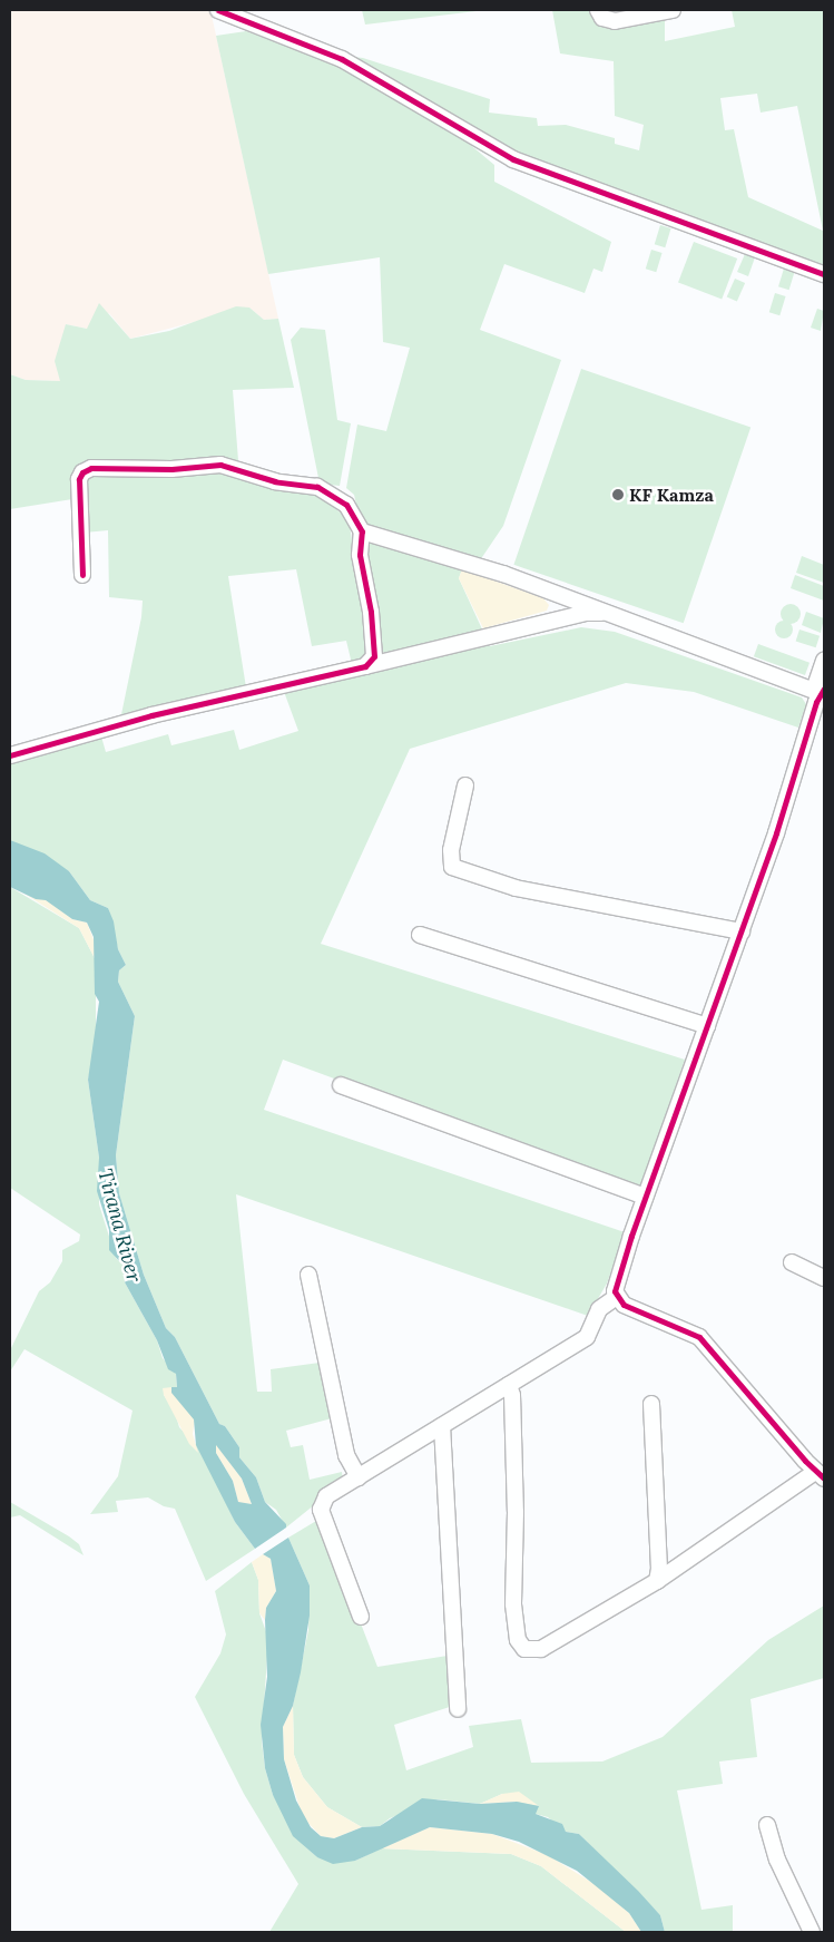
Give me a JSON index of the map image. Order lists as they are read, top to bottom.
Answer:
{
  "water": ["Tirana River"],
  "places": ["KF Kamza"]
}
